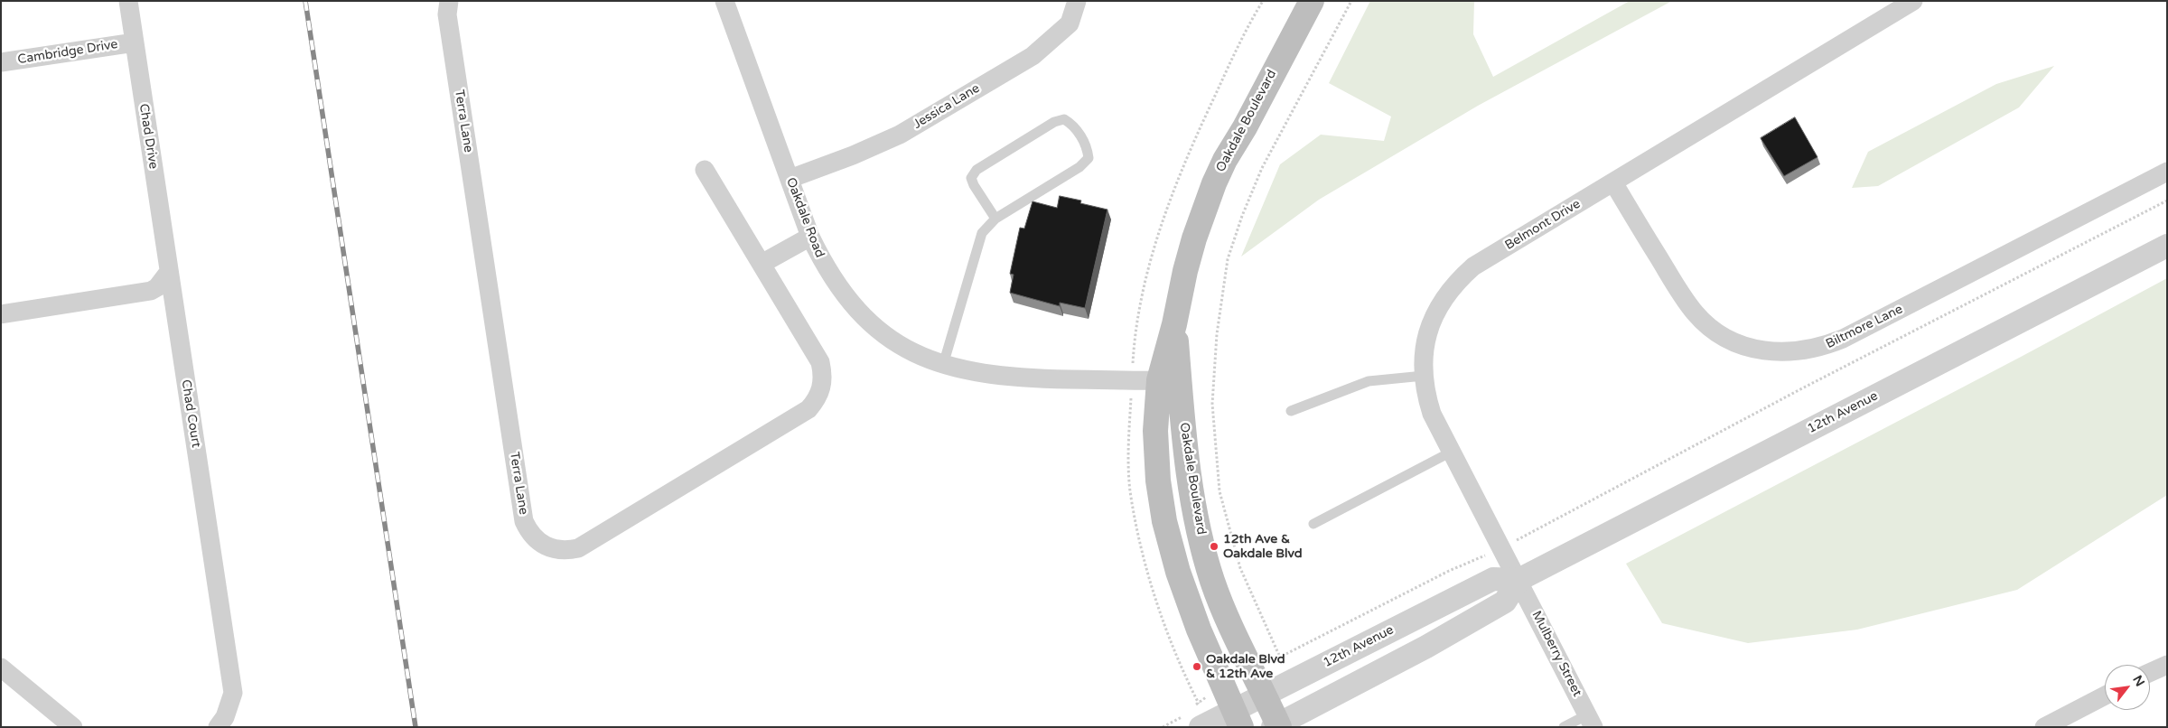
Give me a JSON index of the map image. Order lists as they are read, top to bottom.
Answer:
{
  "streets": {
    "main road": ["Oakdale Boulevard"],
    "street": [
      "Cambridge Drive",
      "Jessica Lane",
      "Terra Lane",
      "Chad Drive",
      "Oakdale Road",
      "Belmont Drive",
      "Biltmore Lane",
      "12th Avenue",
      "Chad Court",
      "Mulberry Street"
    ]
  },
  "crossings": [
    ["Cambridge Drive", "Chad Drive"],
    ["Jessica Lane", "Oakdale Road"],
    ["Oakdale Boulevard", "Oakdale Road"],
    ["Oakdale Boulevard", "12th Avenue"],
    ["Chad Drive", "Chad Court"],
    ["Belmont Drive", "Biltmore Lane"],
    ["Belmont Drive", "12th Avenue"],
    ["Belmont Drive", "Mulberry Street"],
    ["12th Avenue", "Mulberry Street"]
  ],
  "places": ["12th Ave & Oakdale Blvd", "Oakdale Blvd & 12th Ave"],
  "north": "top right"
}
